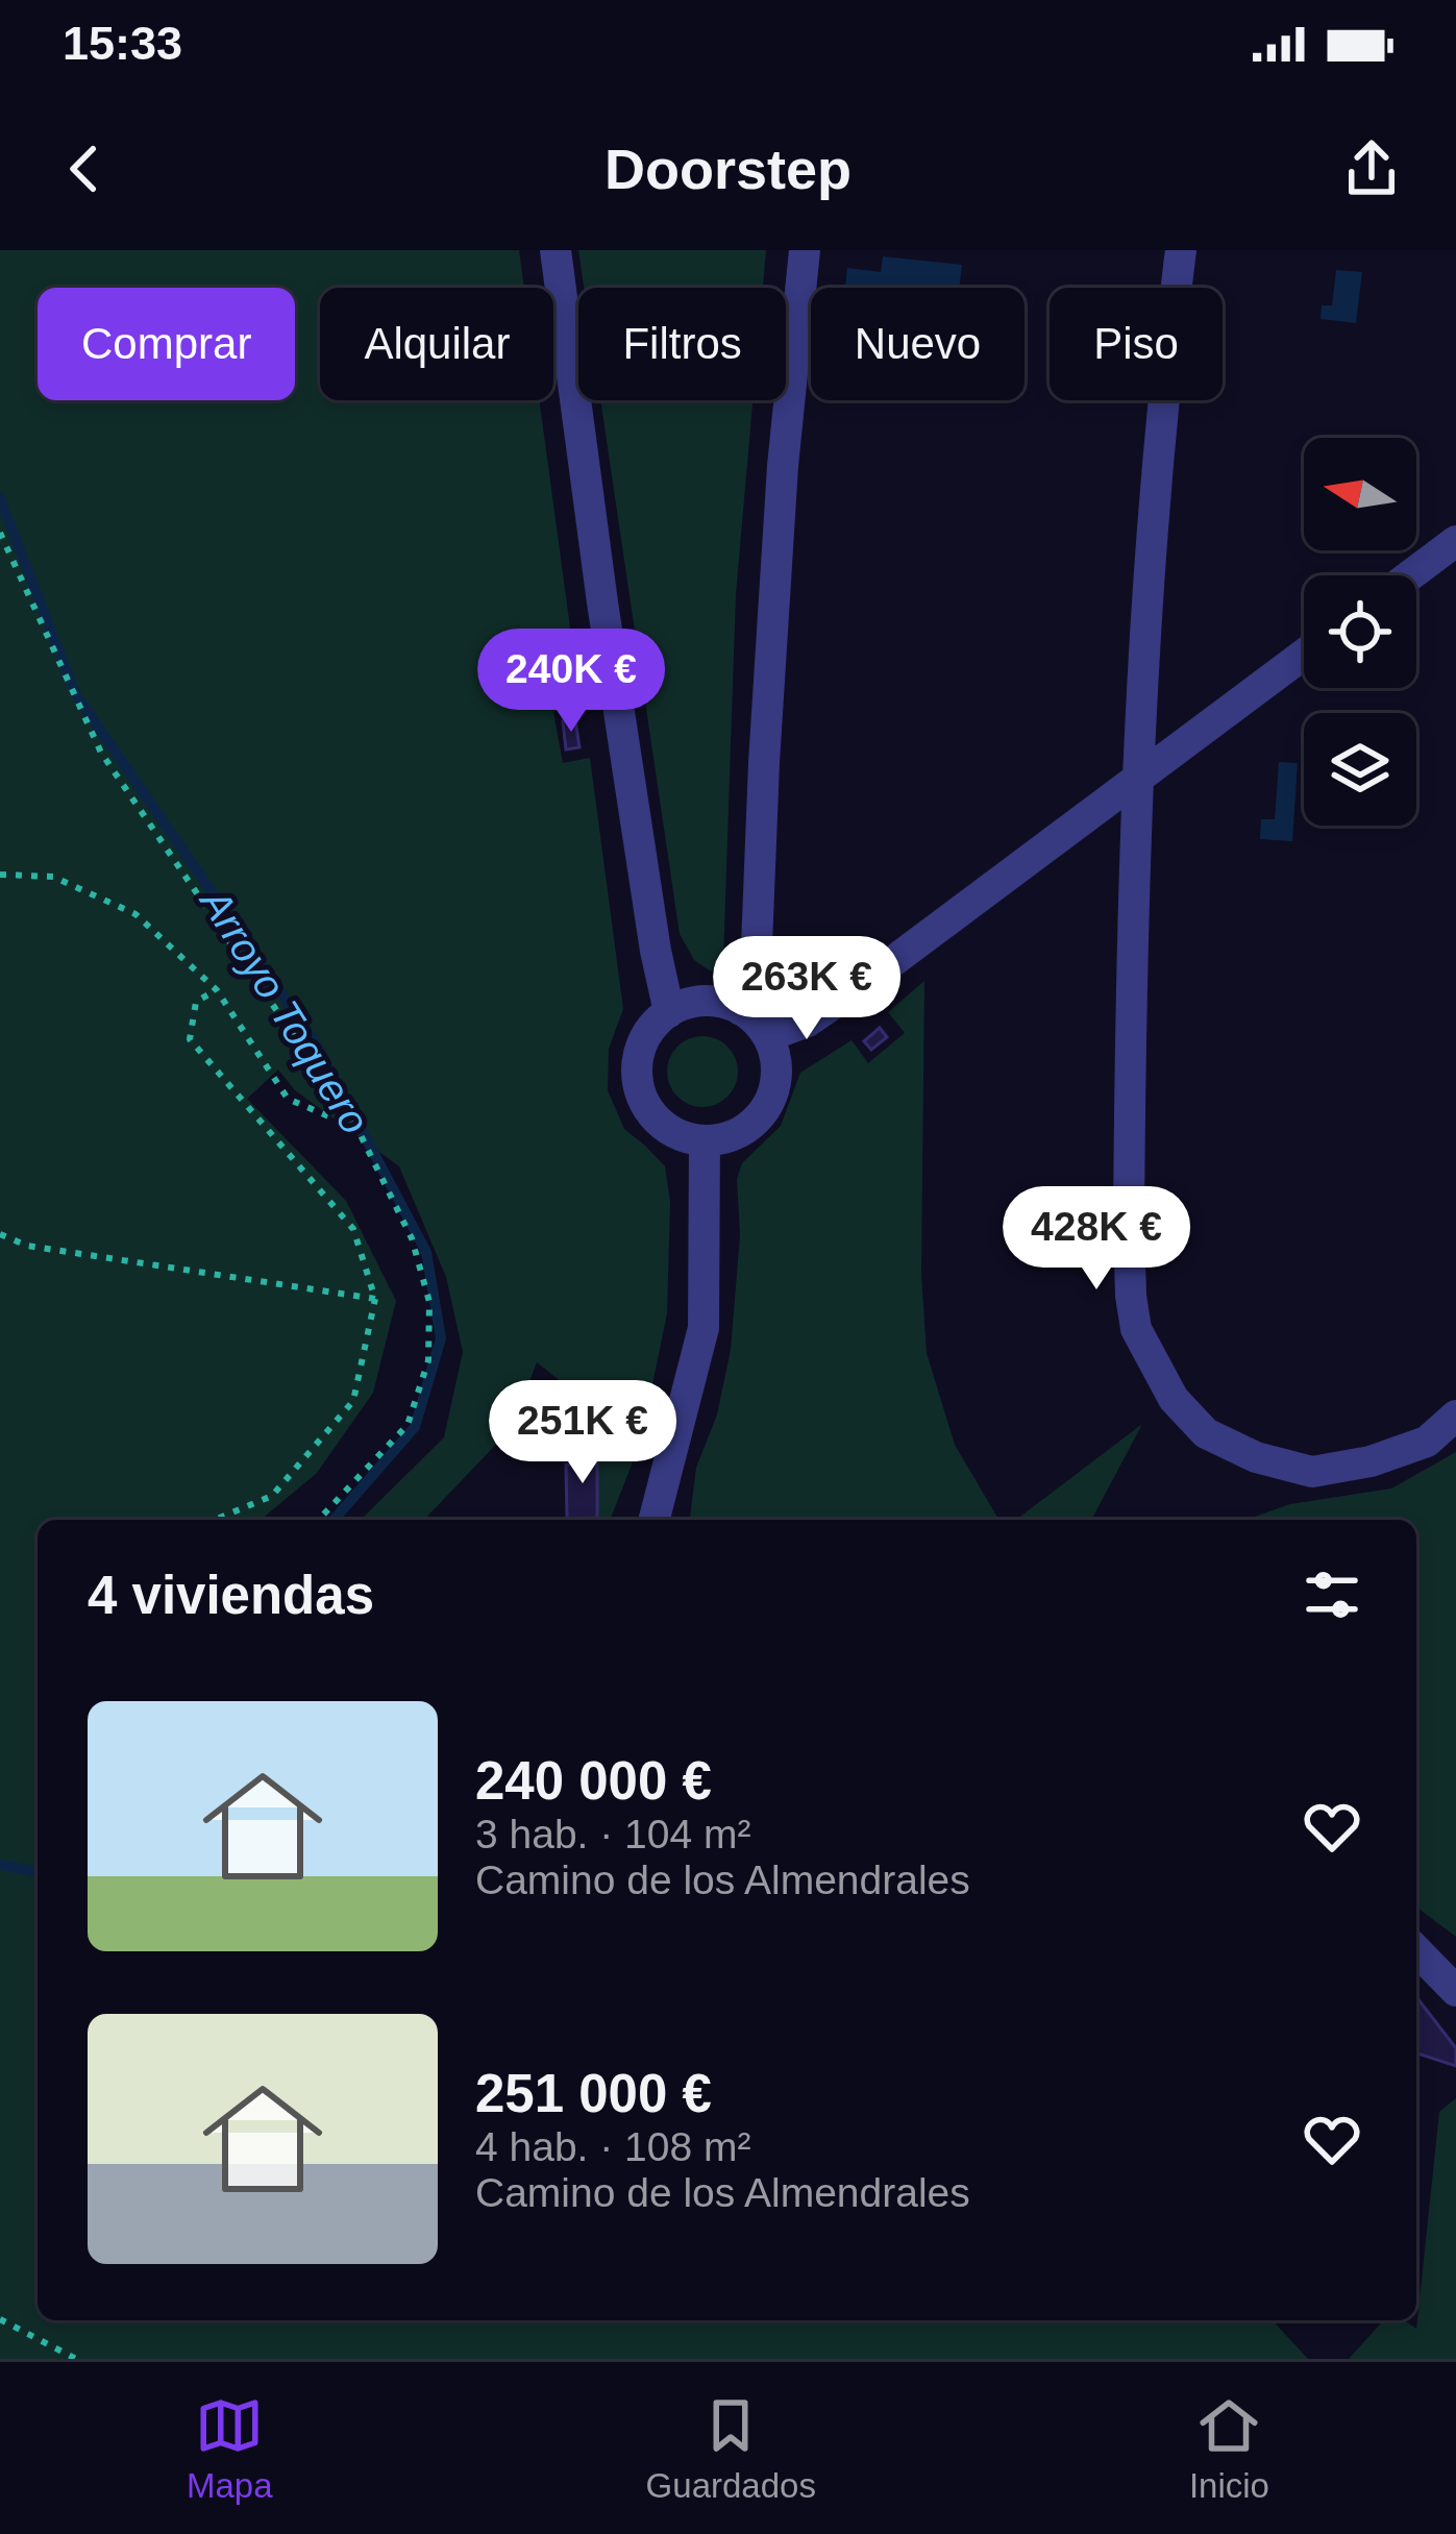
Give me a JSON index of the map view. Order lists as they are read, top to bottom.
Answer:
{
  "water": ["Arroyo Toquero"],
  "north": "left",
  "page": {
    "status": "15:33",
    "header": "Doorstep",
    "chip": [
      "Comprar",
      "Alquilar",
      "Filtros",
      "Nuevo",
      "Piso"
    ],
    "price": [
      "240K €",
      "263K €",
      "428K €",
      "251K €"
    ],
    "heading": "4 viviendas",
    "list": [
      {
        "name": "240 000 €",
        "note": "3 hab. · 104 m² · Camino de los Almendrales"
      },
      {
        "name": "251 000 €",
        "note": "4 hab. · 108 m² · Camino de los Almendrales"
      }
    ],
    "tabs": ["Mapa", "Guardados", "Inicio"]
  }
}
